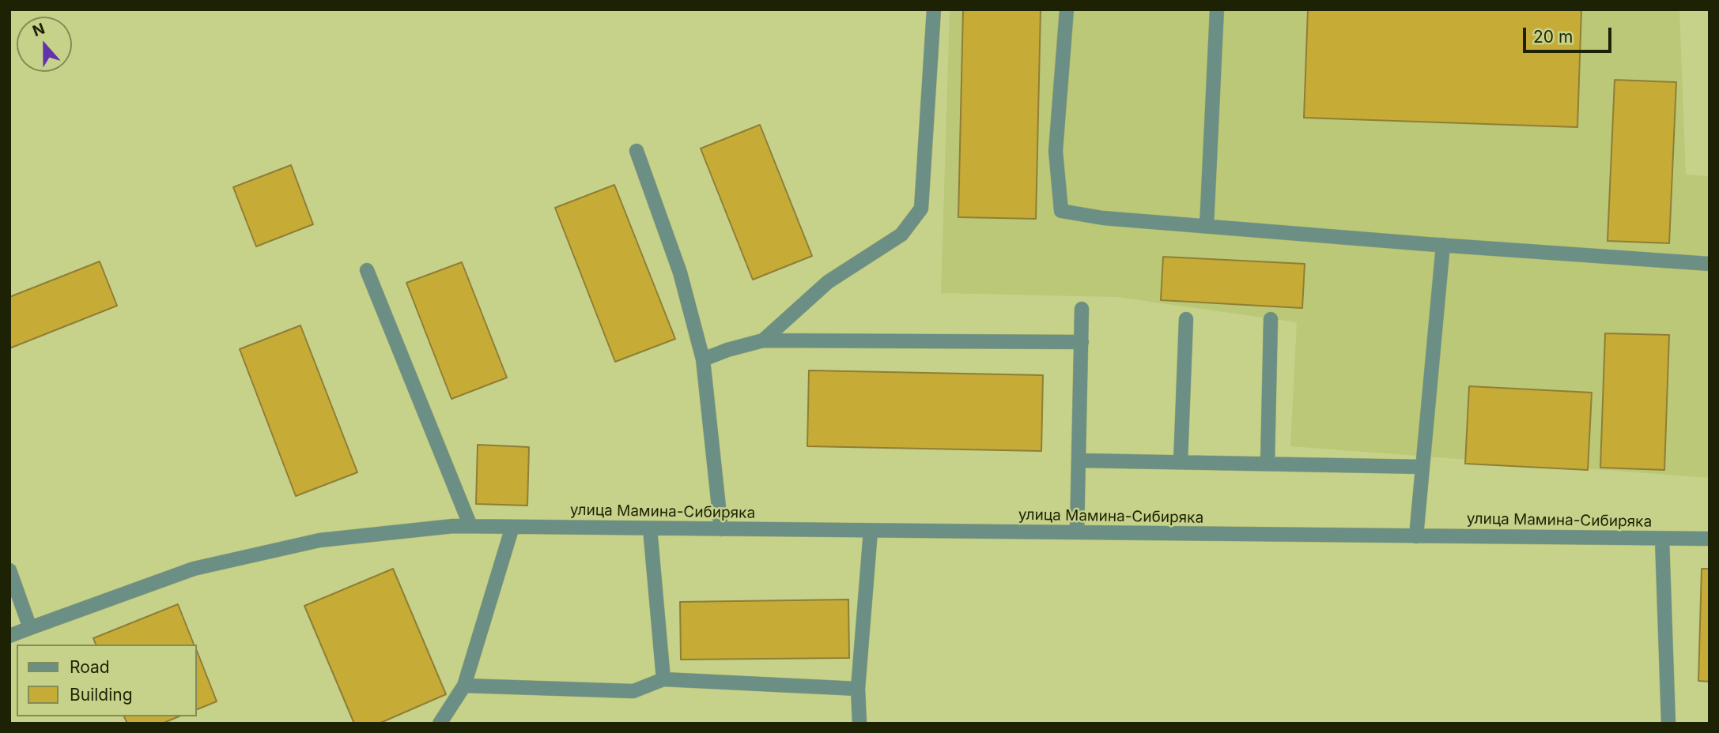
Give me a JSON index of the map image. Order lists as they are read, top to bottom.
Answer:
{
  "streets": {
    "lane": ["улица Мамина-Сибиряка"]
  },
  "legend": ["Road", "Building"],
  "scale_bar": "20 m",
  "north": "top"
}
